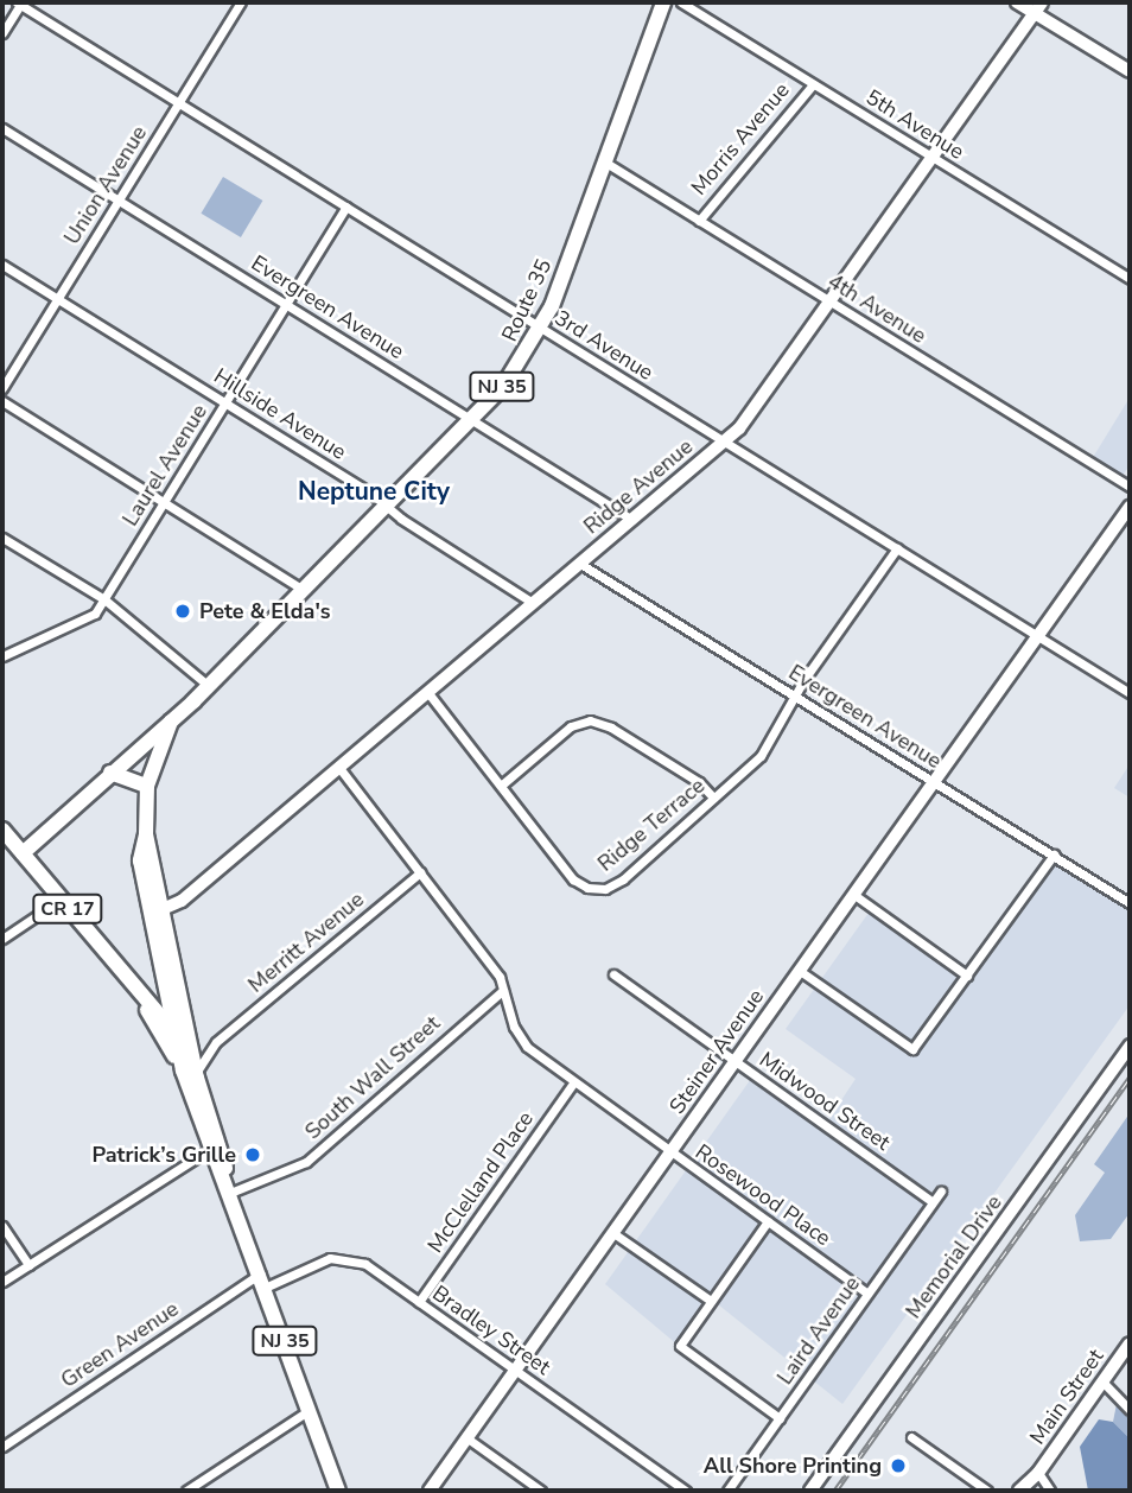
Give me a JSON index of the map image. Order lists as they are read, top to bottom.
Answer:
{
  "streets": {
    "main road": ["Route 35", "NJ 35", "CR 17"],
    "street": [
      "5th Avenue",
      "Morris Avenue",
      "Union Avenue",
      "Evergreen Avenue",
      "4th Avenue",
      "3rd Avenue",
      "Hillside Avenue",
      "Laurel Avenue",
      "Ridge Avenue",
      "Ridge Terrace",
      "Merritt Avenue",
      "Steiner Avenue",
      "South Wall Street",
      "Midwood Street",
      "McClelland Place",
      "Rosewood Place",
      "Memorial Drive",
      "Bradley Street",
      "Laird Avenue",
      "Green Avenue",
      "Main Street"
    ]
  },
  "crossings": [
    ["5th Avenue", "Morris Avenue"],
    ["5th Avenue", "Ridge Avenue"],
    ["Morris Avenue", "4th Avenue"],
    ["Union Avenue", "Evergreen Avenue"],
    ["Union Avenue", "3rd Avenue"],
    ["Union Avenue", "Hillside Avenue"],
    ["Route 35", "Evergreen Avenue"],
    ["Route 35", "4th Avenue"],
    ["Route 35", "3rd Avenue"],
    ["Route 35", "NJ 35"],
    ["Route 35", "Hillside Avenue"],
    ["Evergreen Avenue", "Laurel Avenue"],
    ["Evergreen Avenue", "Ridge Avenue"],
    ["Evergreen Avenue", "Ridge Terrace"],
    ["Evergreen Avenue", "Steiner Avenue"],
    ["4th Avenue", "Ridge Avenue"],
    ["3rd Avenue", "Laurel Avenue"],
    ["3rd Avenue", "Ridge Avenue"],
    ["3rd Avenue", "Ridge Terrace"],
    ["3rd Avenue", "Steiner Avenue"],
    ["NJ 35", "Ridge Avenue"],
    ["NJ 35", "CR 17"],
    ["NJ 35", "Merritt Avenue"],
    ["NJ 35", "South Wall Street"],
    ["NJ 35", "Bradley Street"],
    ["NJ 35", "Green Avenue"],
    ["Hillside Avenue", "Laurel Avenue"],
    ["Hillside Avenue", "Ridge Avenue"],
    ["Ridge Avenue", "Ridge Terrace"],
    ["CR 17", "Merritt Avenue"],
    ["Steiner Avenue", "Midwood Street"],
    ["Steiner Avenue", "Rosewood Place"],
    ["Steiner Avenue", "Bradley Street"],
    ["South Wall Street", "Rosewood Place"],
    ["Midwood Street", "Laird Avenue"],
    ["McClelland Place", "Rosewood Place"],
    ["McClelland Place", "Bradley Street"],
    ["Rosewood Place", "Laird Avenue"],
    ["Bradley Street", "Green Avenue"]
  ],
  "districts": ["Neptune City"],
  "places": ["Pete & Elda's", "Patrick’s Grille", "All Shore Printing"]
}
